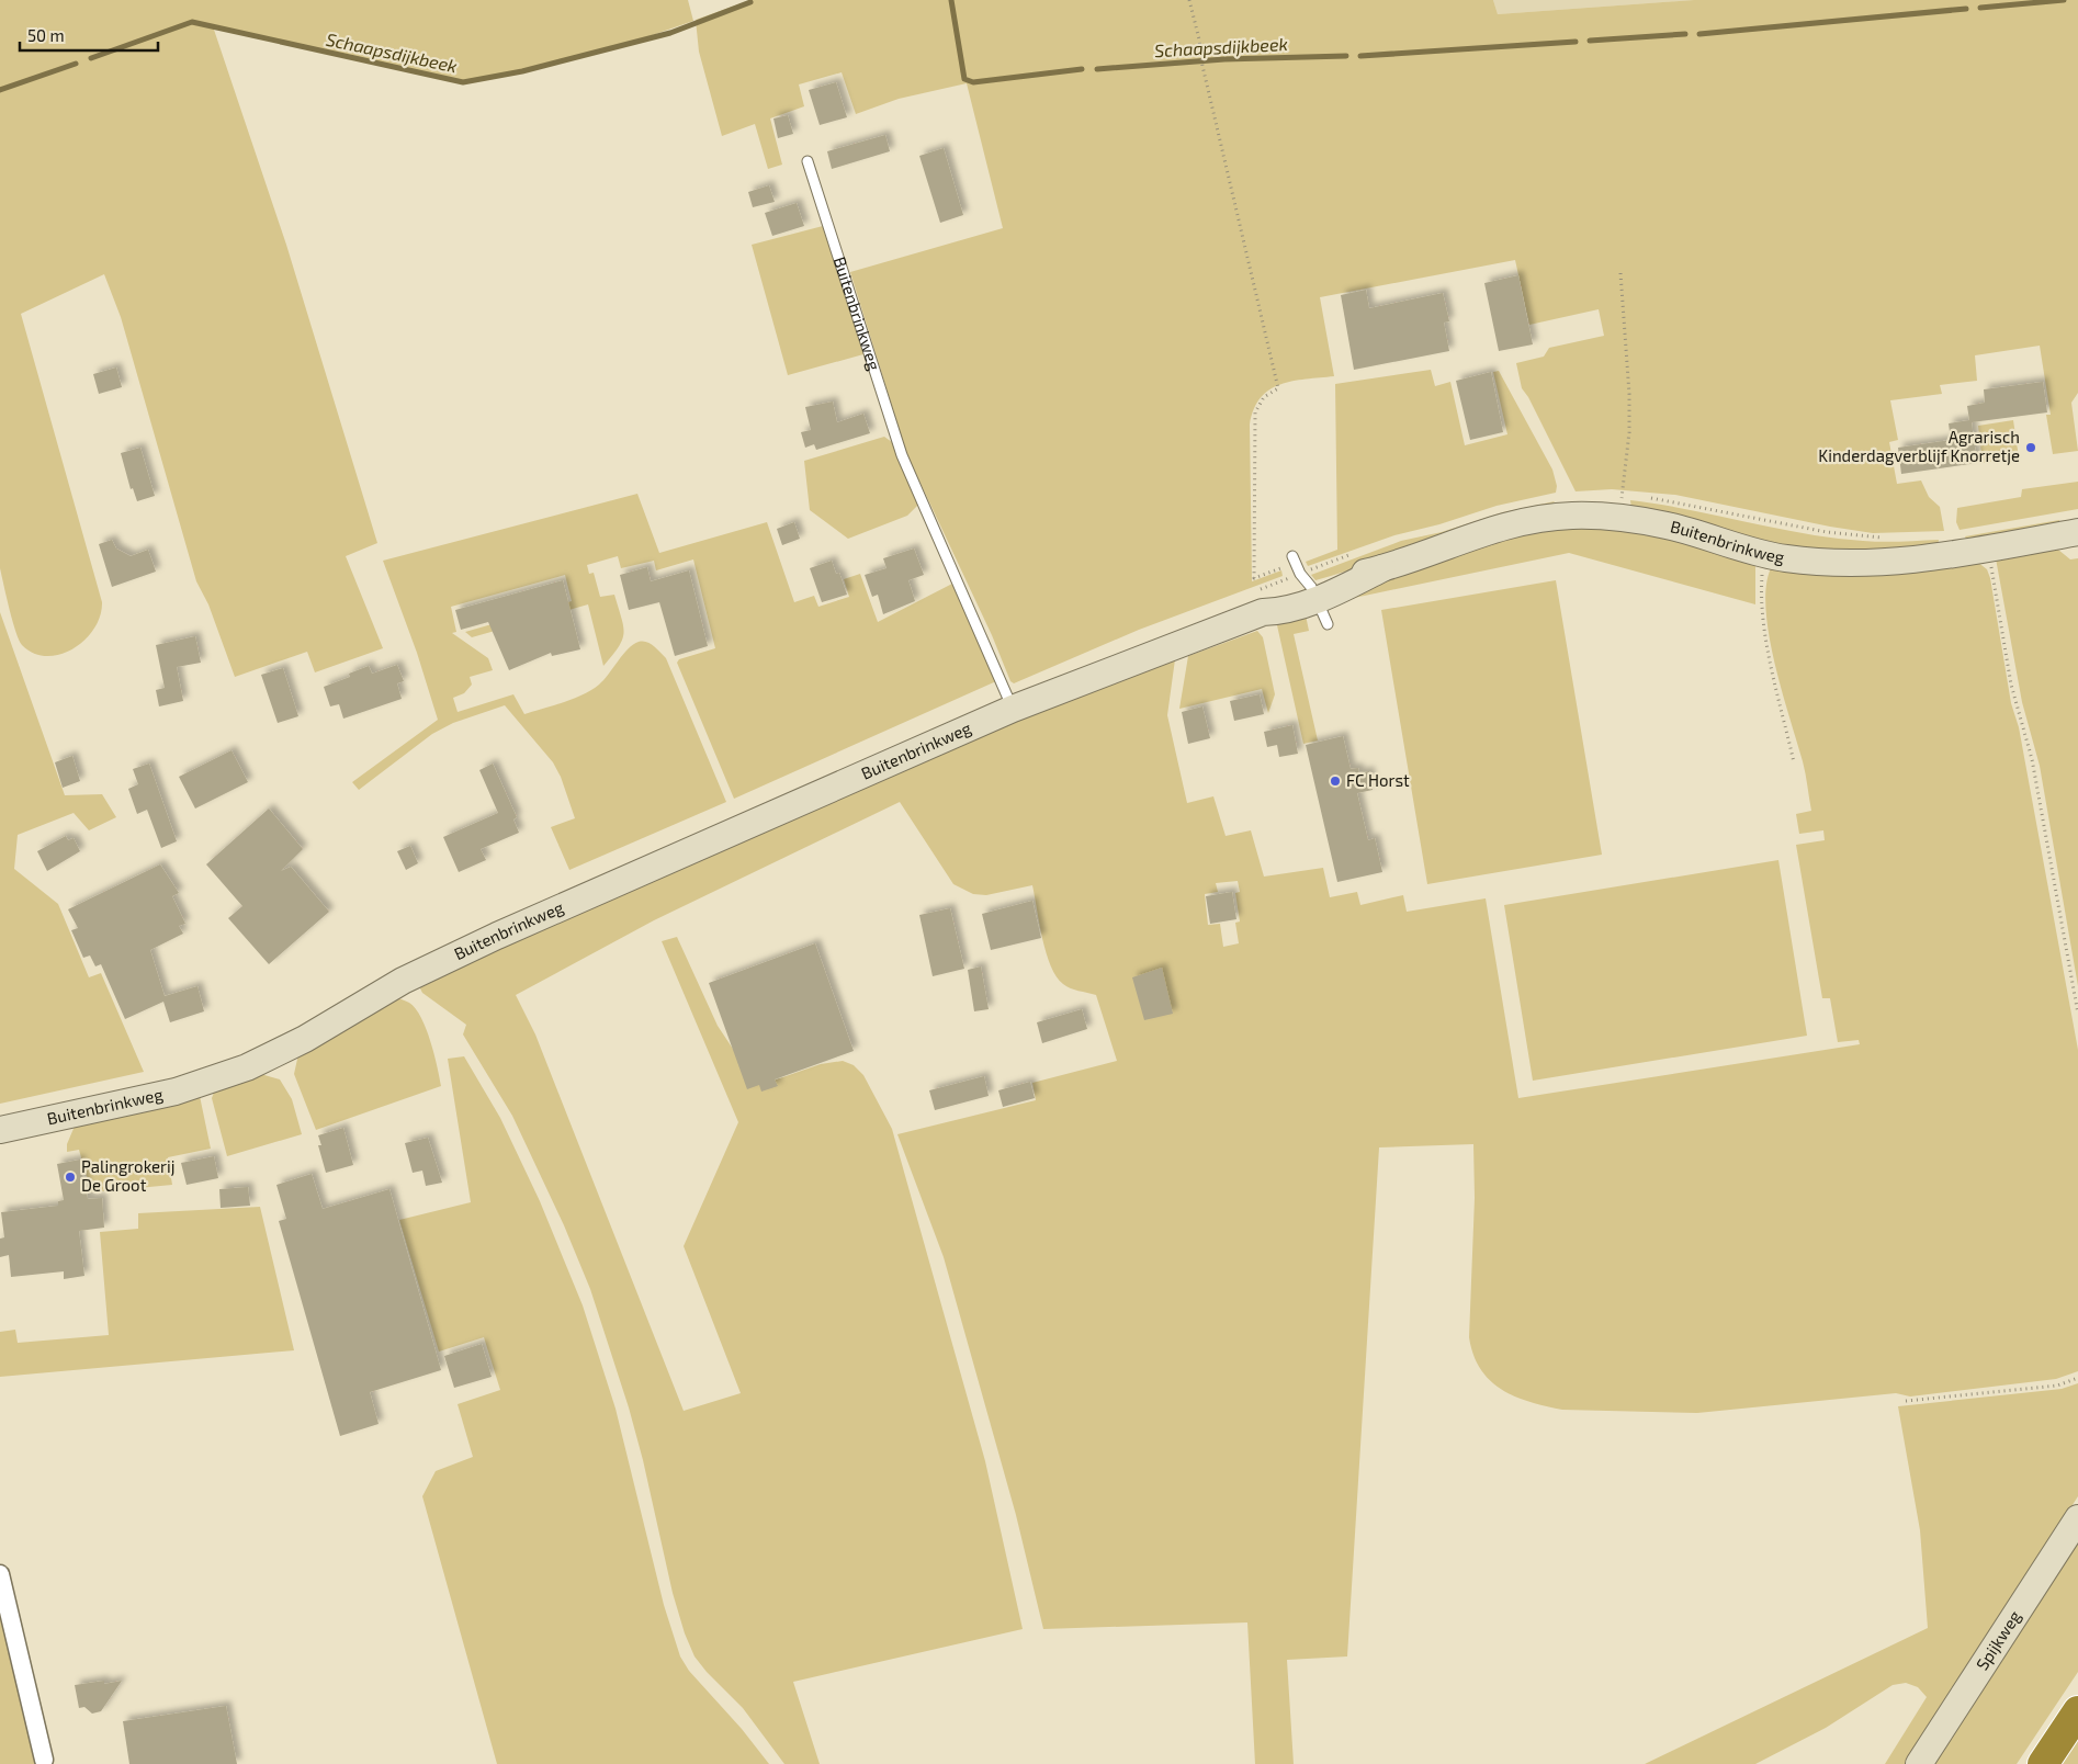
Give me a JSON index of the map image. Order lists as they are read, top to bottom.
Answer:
{
  "streets": {
    "main road": ["Buitenbrinkweg", "Spijkweg"]
  },
  "water": ["Schaapsdijkbeek"],
  "places": ["Agrarisch Kinderdagverblijf Knorretje", "FC Horst", "Palingrokerij De Groot"],
  "scale_bar": "50 m"
}
